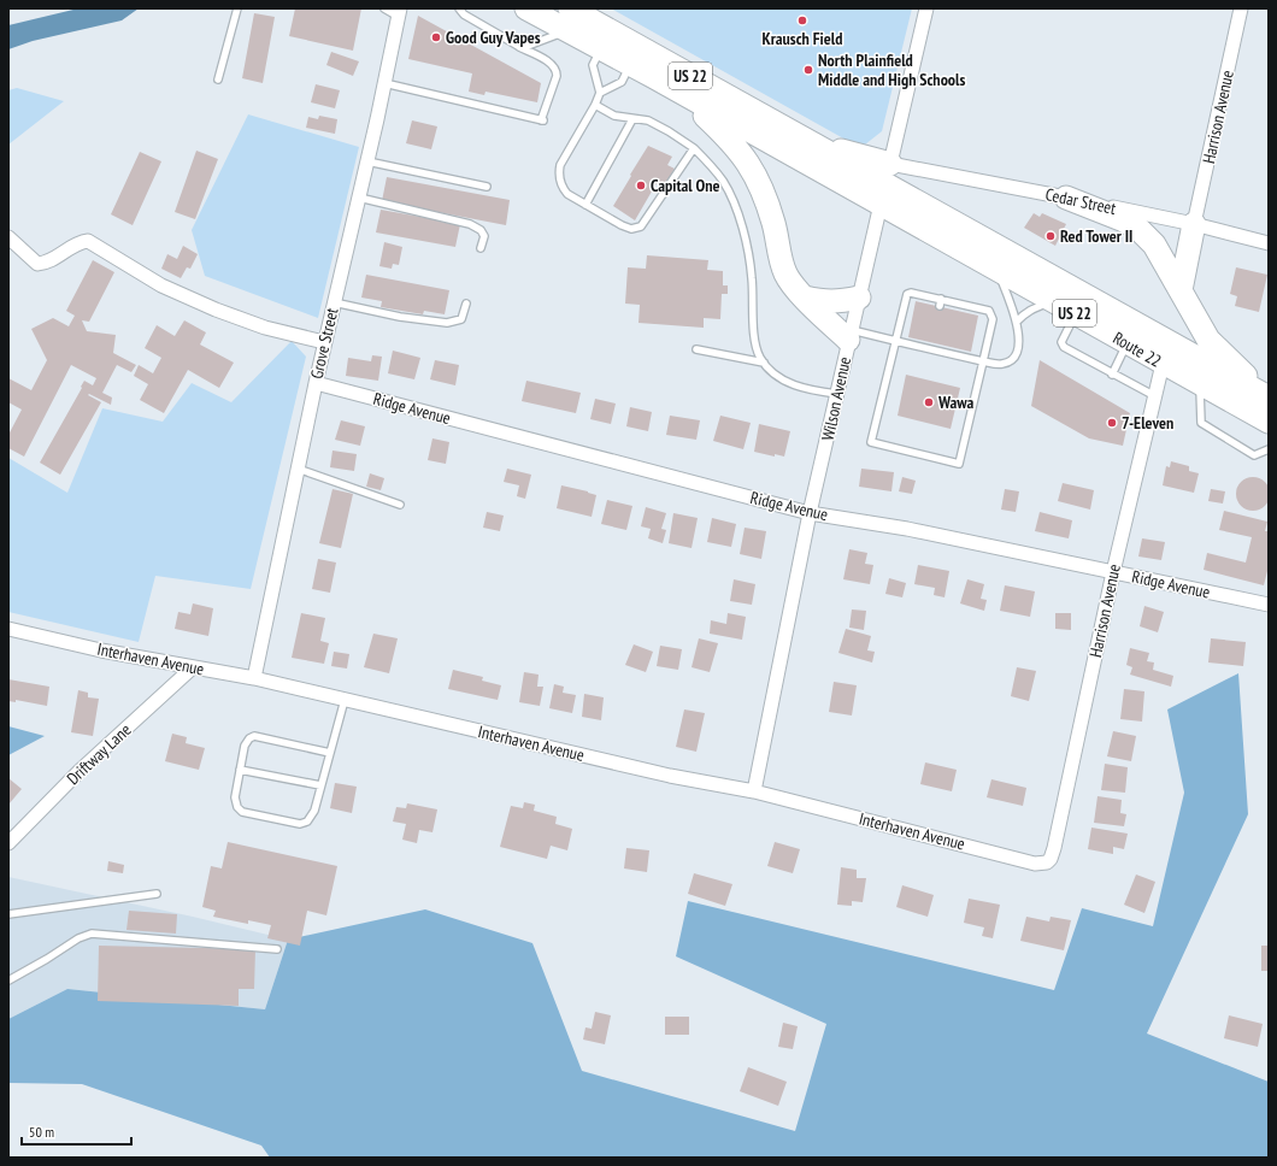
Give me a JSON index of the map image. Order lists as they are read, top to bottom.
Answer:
{
  "streets": {
    "highway": ["US 22", "Route 22"],
    "street": [
      "Harrison Avenue",
      "Cedar Street",
      "Grove Street",
      "Wilson Avenue",
      "Ridge Avenue",
      "Interhaven Avenue",
      "Driftway Lane"
    ]
  },
  "crossings": [
    ["US 22", "Cedar Street"],
    ["US 22", "Route 22"],
    ["US 22", "Wilson Avenue"],
    ["Harrison Avenue", "Cedar Street"],
    ["Harrison Avenue", "Route 22"],
    ["Harrison Avenue", "Ridge Avenue"],
    ["Harrison Avenue", "Interhaven Avenue"],
    ["Cedar Street", "Route 22"],
    ["Cedar Street", "Wilson Avenue"],
    ["Grove Street", "Ridge Avenue"],
    ["Grove Street", "Interhaven Avenue"],
    ["Route 22", "Wilson Avenue"],
    ["Wilson Avenue", "Ridge Avenue"],
    ["Wilson Avenue", "Interhaven Avenue"],
    ["Interhaven Avenue", "Driftway Lane"]
  ],
  "places": [
    "Krausch Field",
    "Good Guy Vapes",
    "North Plainfield Middle and High Schools",
    "Capital One",
    "Red Tower II",
    "Wawa",
    "7-Eleven"
  ],
  "scale_bar": "50 m"
}
